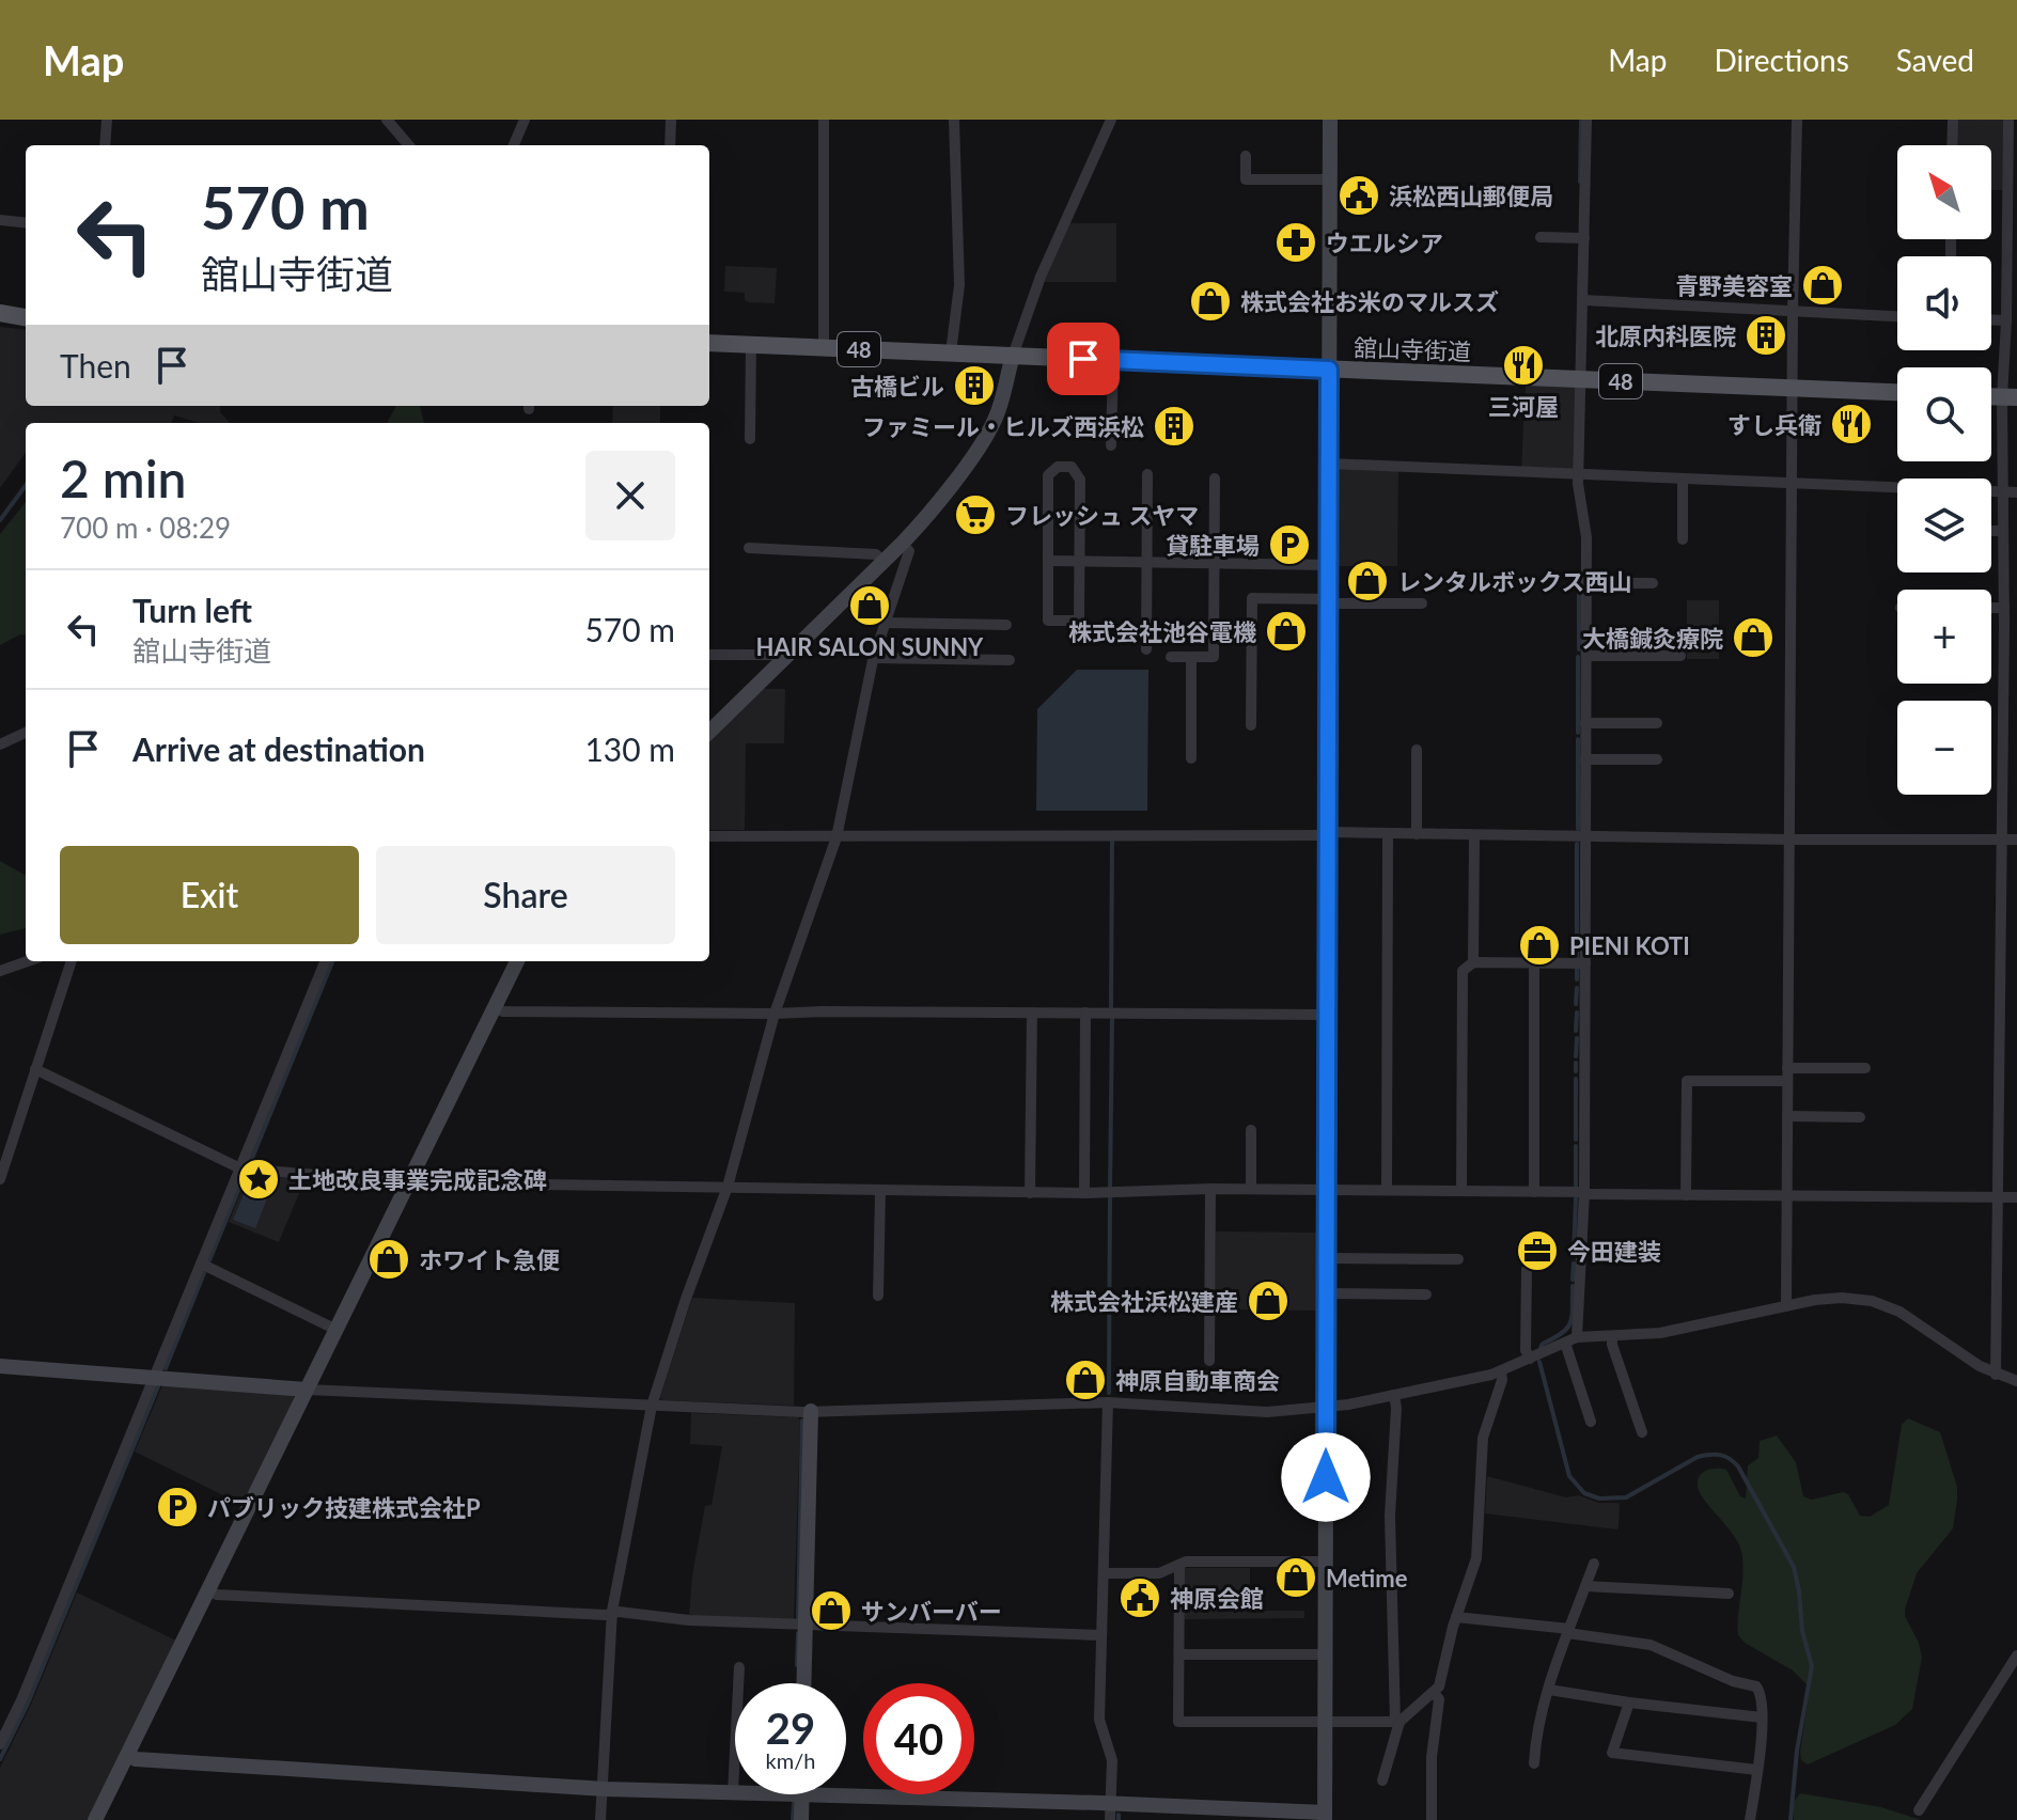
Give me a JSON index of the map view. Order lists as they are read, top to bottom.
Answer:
{
  "streets": {
    "main road": ["48", "舘山寺街道"]
  },
  "places": {
    "public building": ["浜松西山郵便局", "神原会館"],
    "pharmacy": ["ウエルシア"],
    "shop": [
      "青野美容室",
      "株式会社お米のマルスズ",
      "レンタルボックス西山",
      "HAIR SALON SUNNY",
      "株式会社池谷電機",
      "大橋鍼灸療院",
      "PIENI KOTI",
      "ホワイト急便",
      "株式会社浜松建産",
      "神原自動車商会",
      "Metime",
      "サンバーバー"
    ],
    "building": ["北原内科医院", "古橋ビル", "ファミール・ヒルズ西浜松"],
    "restaurant": ["三河屋", "すし兵衛"],
    "supermarket": ["フレッシュ スヤマ"],
    "parking": ["貸駐車場", "パブリック技建株式会社P"],
    "place": ["土地改良事業完成記念碑"],
    "office": ["今田建装"]
  },
  "north": "top left",
  "page": {
    "header": "Map",
    "nav": ["Map", "Directions", "Saved"],
    "map_buttons": ["+", "−"],
    "turn": ["570 m", "舘山寺街道"],
    "then": "Then",
    "heading": ["2 min", "700 m · 08:29"],
    "list": [
      {
        "name": "Turn left",
        "note": "舘山寺街道",
        "value": "570 m"
      },
      {
        "name": "Arrive at destination",
        "value": "130 m"
      }
    ],
    "buttons": ["Exit", "Share"],
    "speed": "29 km/h",
    "limit": "40"
  }
}
